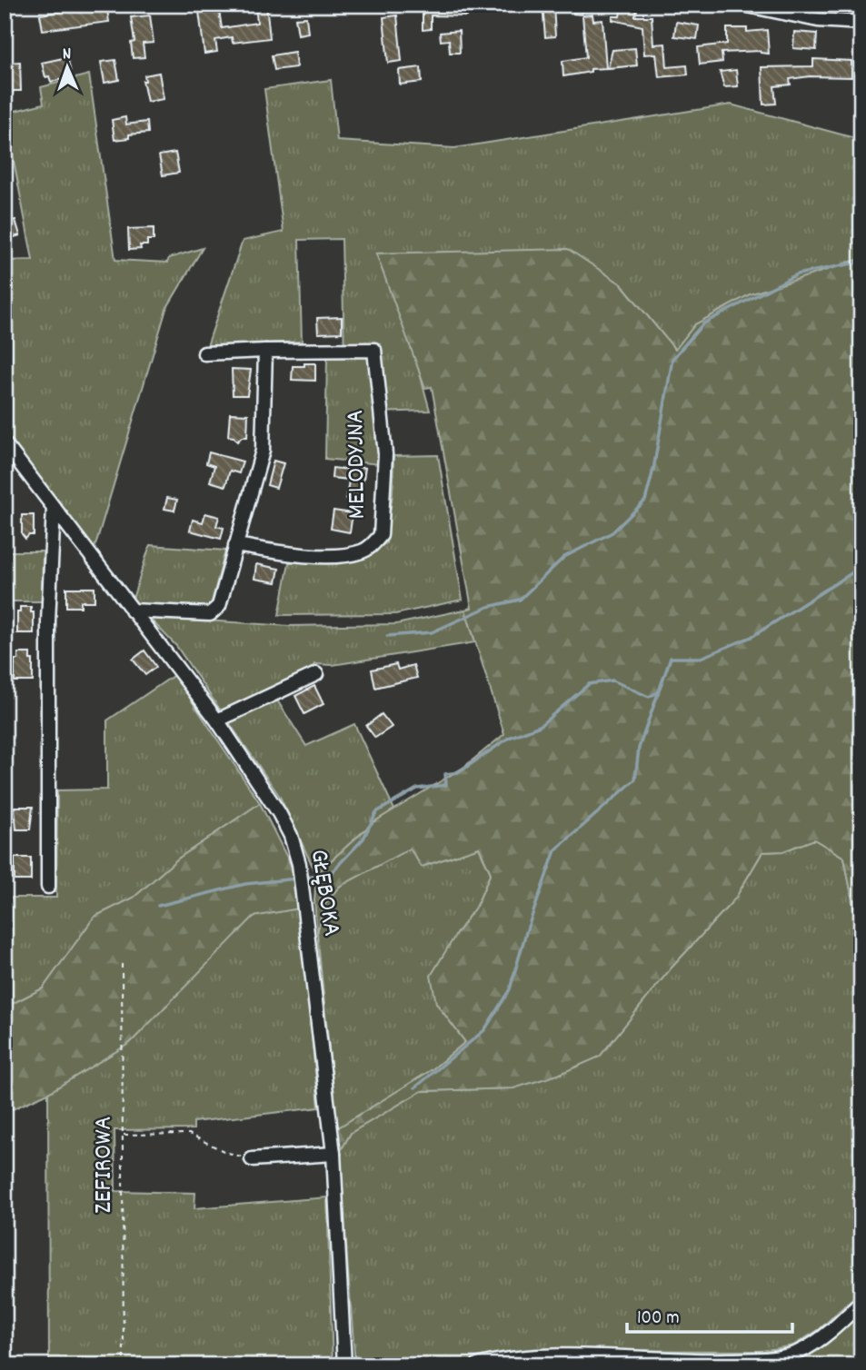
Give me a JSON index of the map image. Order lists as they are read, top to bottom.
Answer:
{
  "streets": {
    "street": ["MELODYJNA", "GŁĘBOKA"],
    "path": ["ZEFIROWA"]
  },
  "scale_bar": "100 m",
  "north": "top"
}
